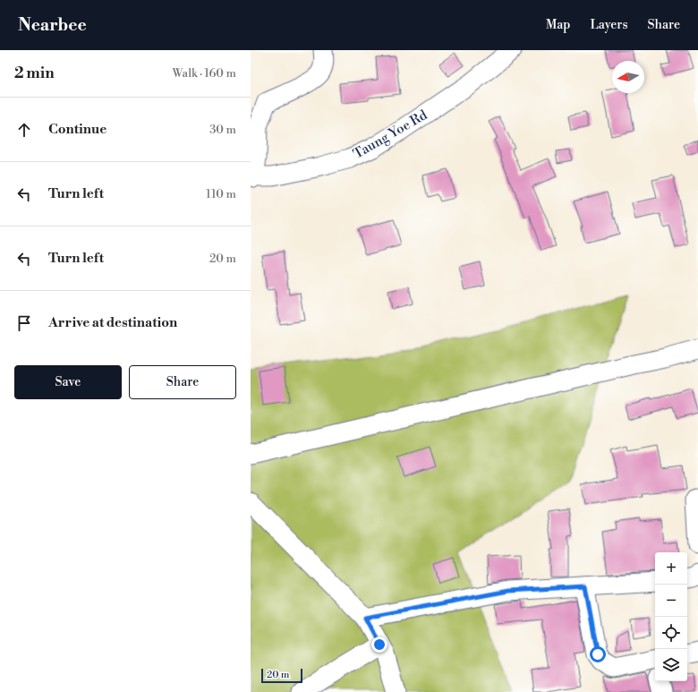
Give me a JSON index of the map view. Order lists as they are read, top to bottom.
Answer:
{
  "streets": {
    "street": ["Taung Yoe Rd"]
  },
  "scale_bar": "20 m",
  "north": "left",
  "page": {
    "header": "Nearbee",
    "nav": ["Map", "Layers", "Share"],
    "heading": ["2 min", "Walk · 160 m"],
    "list": [
      ["Continue", "30 m"],
      ["Turn left", "110 m"],
      ["Turn left", "20 m"],
      "Arrive at destination"
    ],
    "buttons": ["Save", "Share"],
    "map_buttons": ["+", "−"],
    "scale": "20 m"
  }
}
